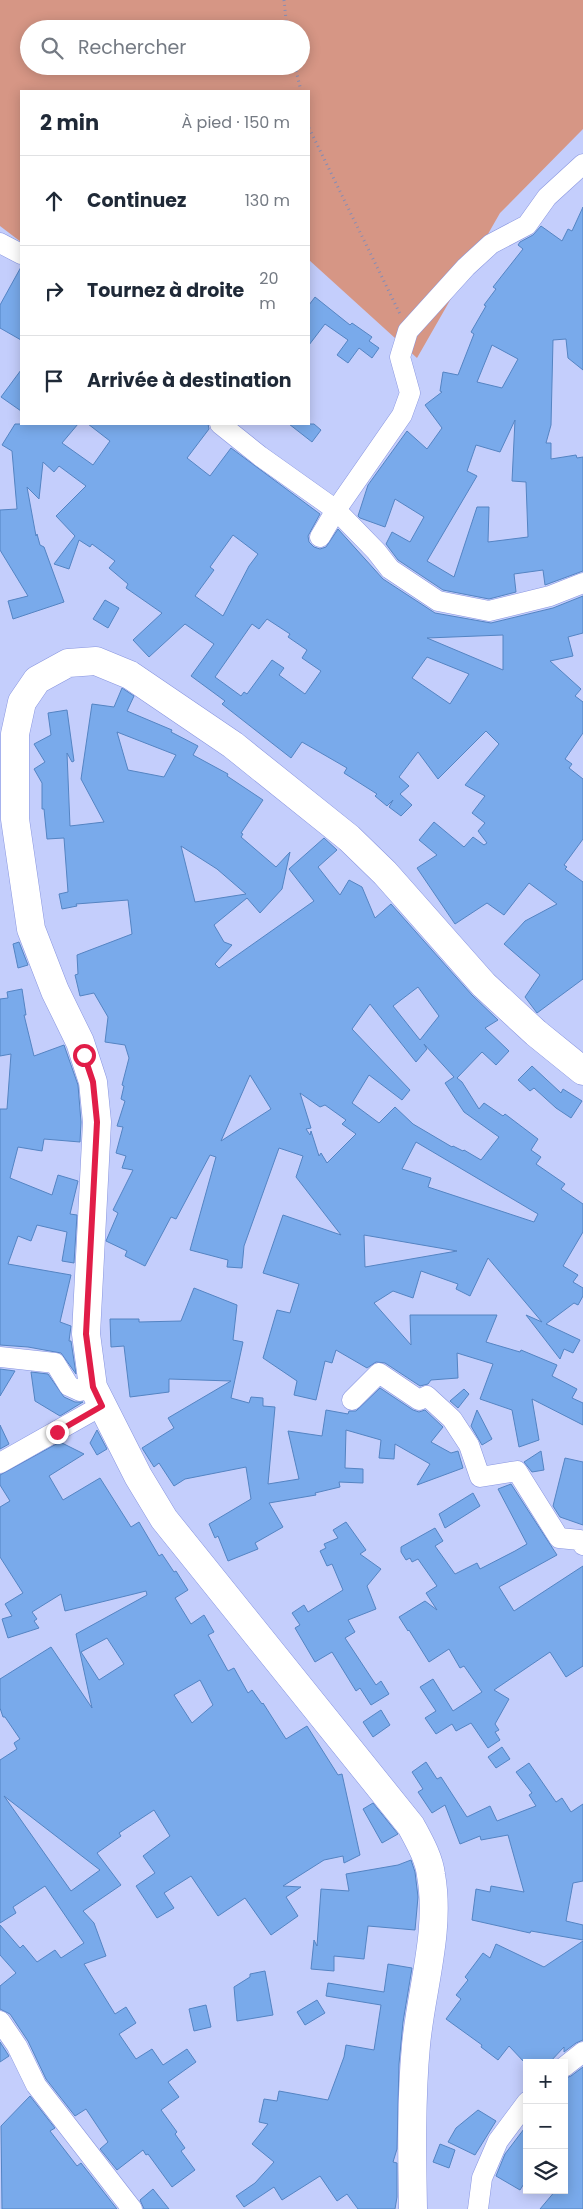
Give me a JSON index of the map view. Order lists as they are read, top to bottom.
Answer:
{
  "page": {
    "search": "Rechercher",
    "heading": ["2 min", "À pied · 150 m"],
    "list": [
      ["Continuez", "130 m"],
      ["Tournez à droite", "20 m"],
      "Arrivée à destination"
    ],
    "map_buttons": ["+", "−"]
  }
}
